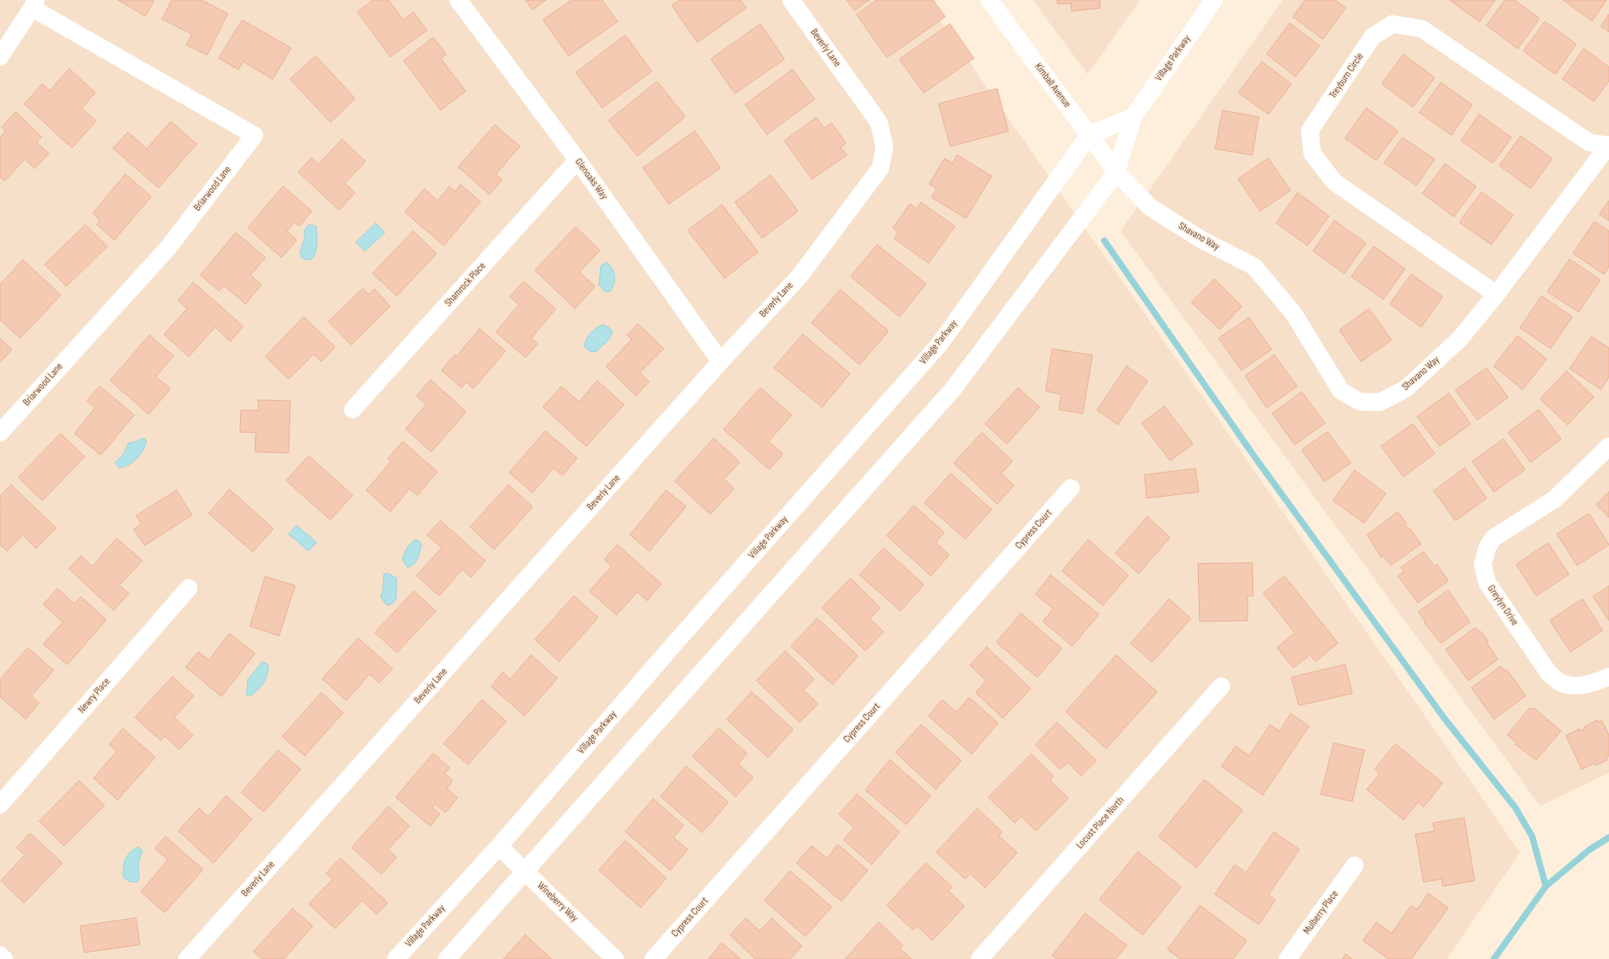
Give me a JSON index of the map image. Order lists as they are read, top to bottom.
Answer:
{
  "streets": {
    "street": [
      "Beverly Lane",
      "Village Parkway",
      "Treyburn Circle",
      "Kimball Avenue",
      "Glenoaks Way",
      "Briarwood Lane",
      "Shavano Way",
      "Shamrock Place",
      "Cypress Court",
      "Greylyn Drive",
      "Newry Place",
      "Locust Place North",
      "Wineberry Way",
      "Mulberry Place"
    ]
  },
  "crossings": [
    ["Beverly Lane", "Glenoaks Way"],
    ["Village Parkway", "Kimball Avenue"],
    ["Village Parkway", "Shavano Way"],
    ["Village Parkway", "Wineberry Way"],
    ["Treyburn Circle", "Shavano Way"],
    ["Kimball Avenue", "Shavano Way"],
    ["Glenoaks Way", "Shamrock Place"]
  ]
}
